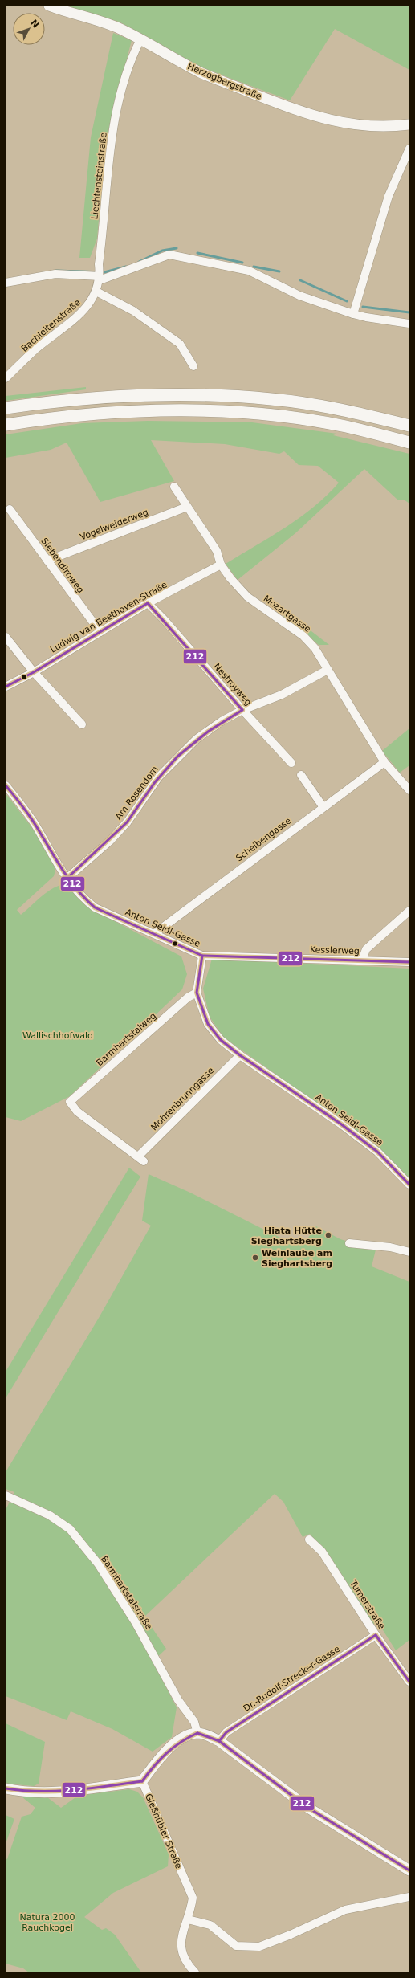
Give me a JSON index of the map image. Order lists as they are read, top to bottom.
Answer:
{
  "streets": {
    "main road": ["Herzogbergstraße"],
    "street": [
      "Liechtensteinstraße",
      "Bachleitenstraße",
      "Vogelweiderweg",
      "Siebendirnweg",
      "Mozartgasse",
      "Ludwig van Beethoven-Straße",
      "Nestroyweg",
      "Am Rosendorn",
      "Scheibengasse",
      "Anton Seidl-Gasse",
      "Kesslerweg",
      "Barmhartstalweg",
      "Mohrenbrunngasse",
      "Barmhartstalstraße",
      "Turnerstraße",
      "Dr.-Rudolf-Strecker-Gasse",
      "Gießhübler Straße"
    ]
  },
  "crossings": [
    ["Herzogbergstraße", "Liechtensteinstraße"],
    ["Liechtensteinstraße", "Bachleitenstraße"],
    ["Vogelweiderweg", "Siebendirnweg"],
    ["Vogelweiderweg", "Mozartgasse"],
    ["Siebendirnweg", "Ludwig van Beethoven-Straße"],
    ["Mozartgasse", "Ludwig van Beethoven-Straße"],
    ["Mozartgasse", "Am Rosendorn"],
    ["Mozartgasse", "Scheibengasse"],
    ["Ludwig van Beethoven-Straße", "Nestroyweg"],
    ["Nestroyweg", "Am Rosendorn"],
    ["Am Rosendorn", "Anton Seidl-Gasse"],
    ["Scheibengasse", "Anton Seidl-Gasse"],
    ["Anton Seidl-Gasse", "Kesslerweg"],
    ["Anton Seidl-Gasse", "Barmhartstalweg"],
    ["Anton Seidl-Gasse", "Mohrenbrunngasse"],
    ["Barmhartstalweg", "Mohrenbrunngasse"],
    ["Turnerstraße", "Dr.-Rudolf-Strecker-Gasse"]
  ],
  "parks": ["Wallischhofwald", "Natura 2000 Rauchkogel"],
  "places": ["Hiata Hütte Sieghartsberg", "Weinlaube am Sieghartsberg"],
  "lines": ["transit line 212"],
  "north": "top right"
}
